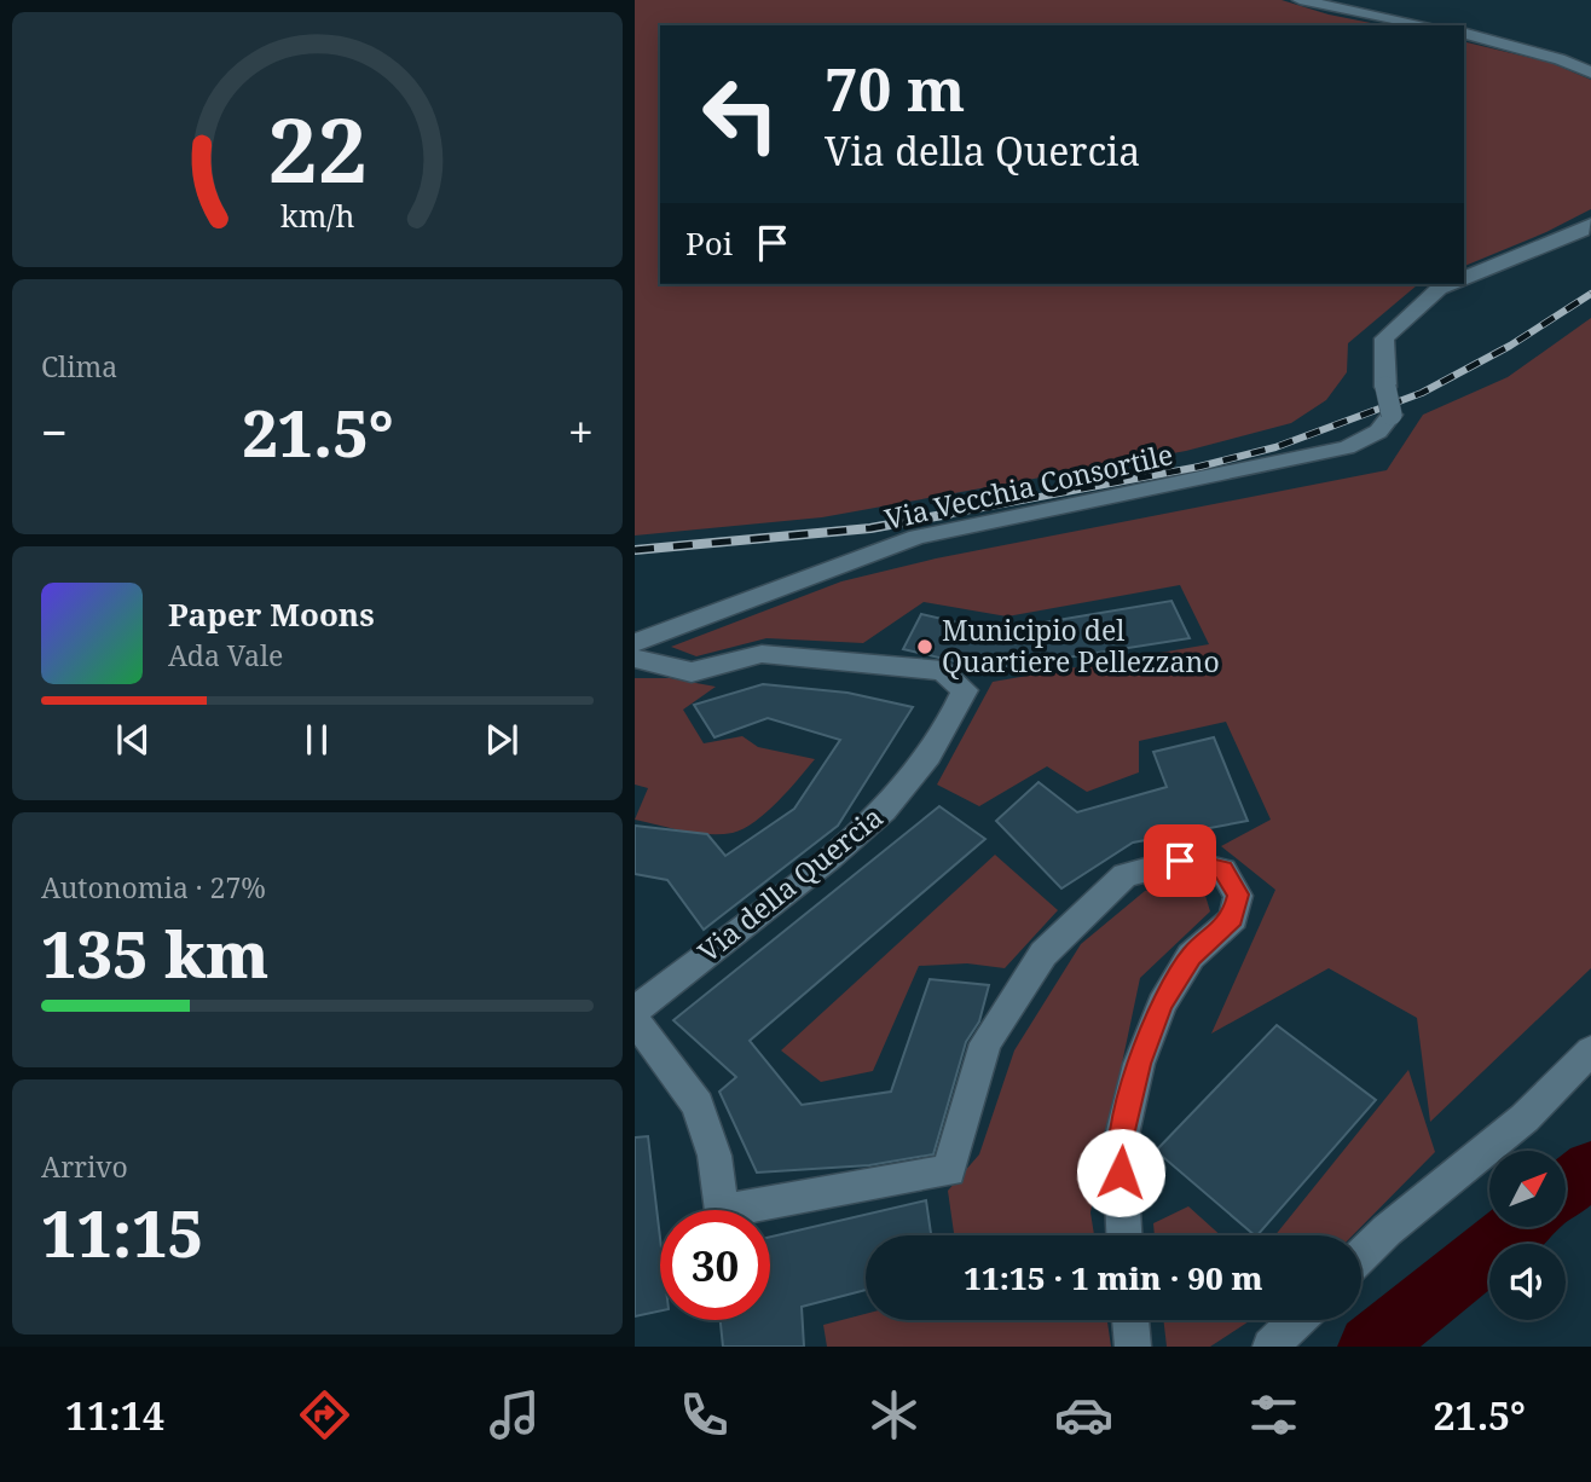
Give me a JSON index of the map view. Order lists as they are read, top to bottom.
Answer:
{
  "streets": {
    "street": ["Via Vecchia Consortile", "Via della Quercia"]
  },
  "places": ["Municipio del Quartiere Pellezzano"],
  "north": "top right",
  "page": {
    "turn": ["70 m", "Via della Quercia"],
    "then": "Poi",
    "tile": [
      "Clima",
      ["Autonomia · 27%", "135 km"],
      ["Arrivo", "11:15"]
    ],
    "heat": ["−", "21.5°", "+"],
    "song": ["Paper Moons", "Ada Vale"],
    "limit": "30",
    "trip": "11:15 · 1 min · 90 m",
    "tabs": ["11:14", "21.5°"],
    "gauge": ["22", "km/h"]
  }
}
